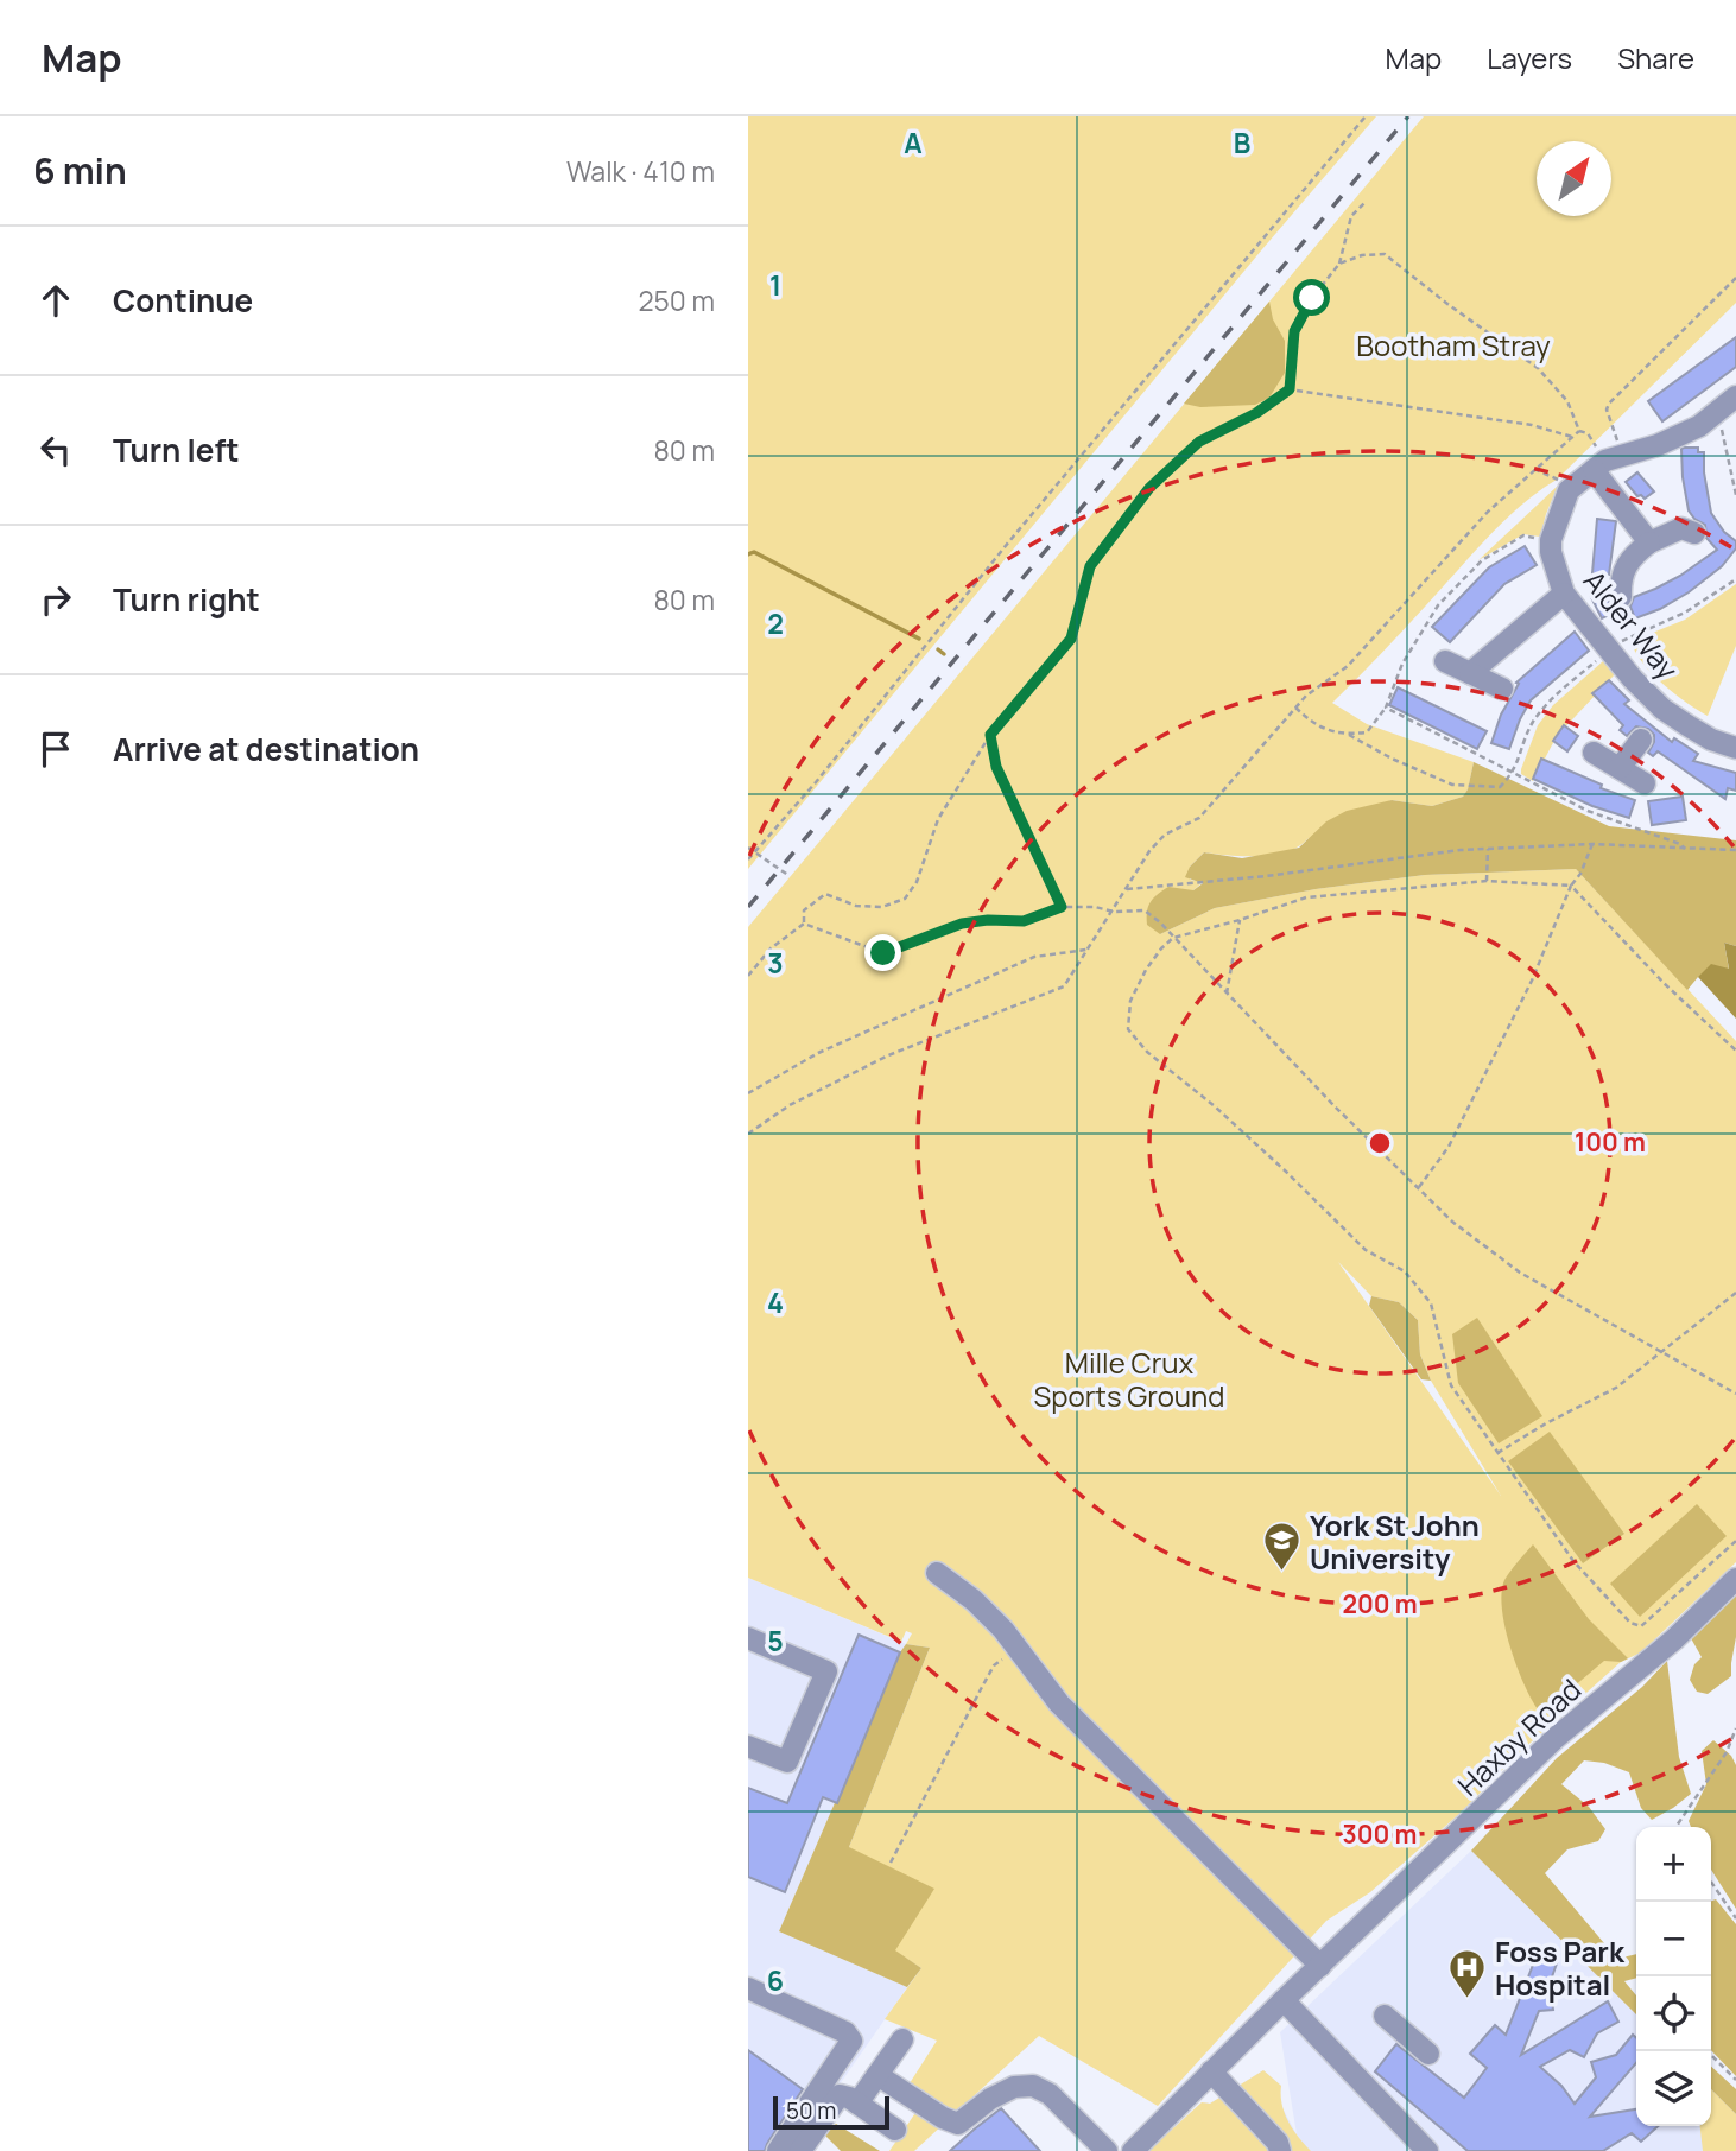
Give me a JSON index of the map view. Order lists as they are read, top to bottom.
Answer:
{
  "streets": {
    "street": ["Alder Way", "Haxby Road"]
  },
  "parks": ["Bootham Stray", "Mille Crux Sports Ground"],
  "places": {
    "school or university": ["York St John University"],
    "hospital": ["Foss Park Hospital"]
  },
  "scale_bar": "50 m",
  "north": "top right",
  "page": {
    "header": "Map",
    "nav": ["Map", "Layers", "Share"],
    "heading": ["6 min", "Walk · 410 m"],
    "list": [
      ["Continue", "250 m"],
      ["Turn left", "80 m"],
      ["Turn right", "80 m"],
      "Arrive at destination"
    ],
    "map_buttons": ["+", "−"],
    "scale": "50 m"
  },
  "grid": {
    "columns": ["A", "B"],
    "rows": [
      "1",
      "2",
      "3",
      "4",
      "5",
      "6"
    ]
  },
  "rings": ["100 m", "200 m", "300 m"]
}
